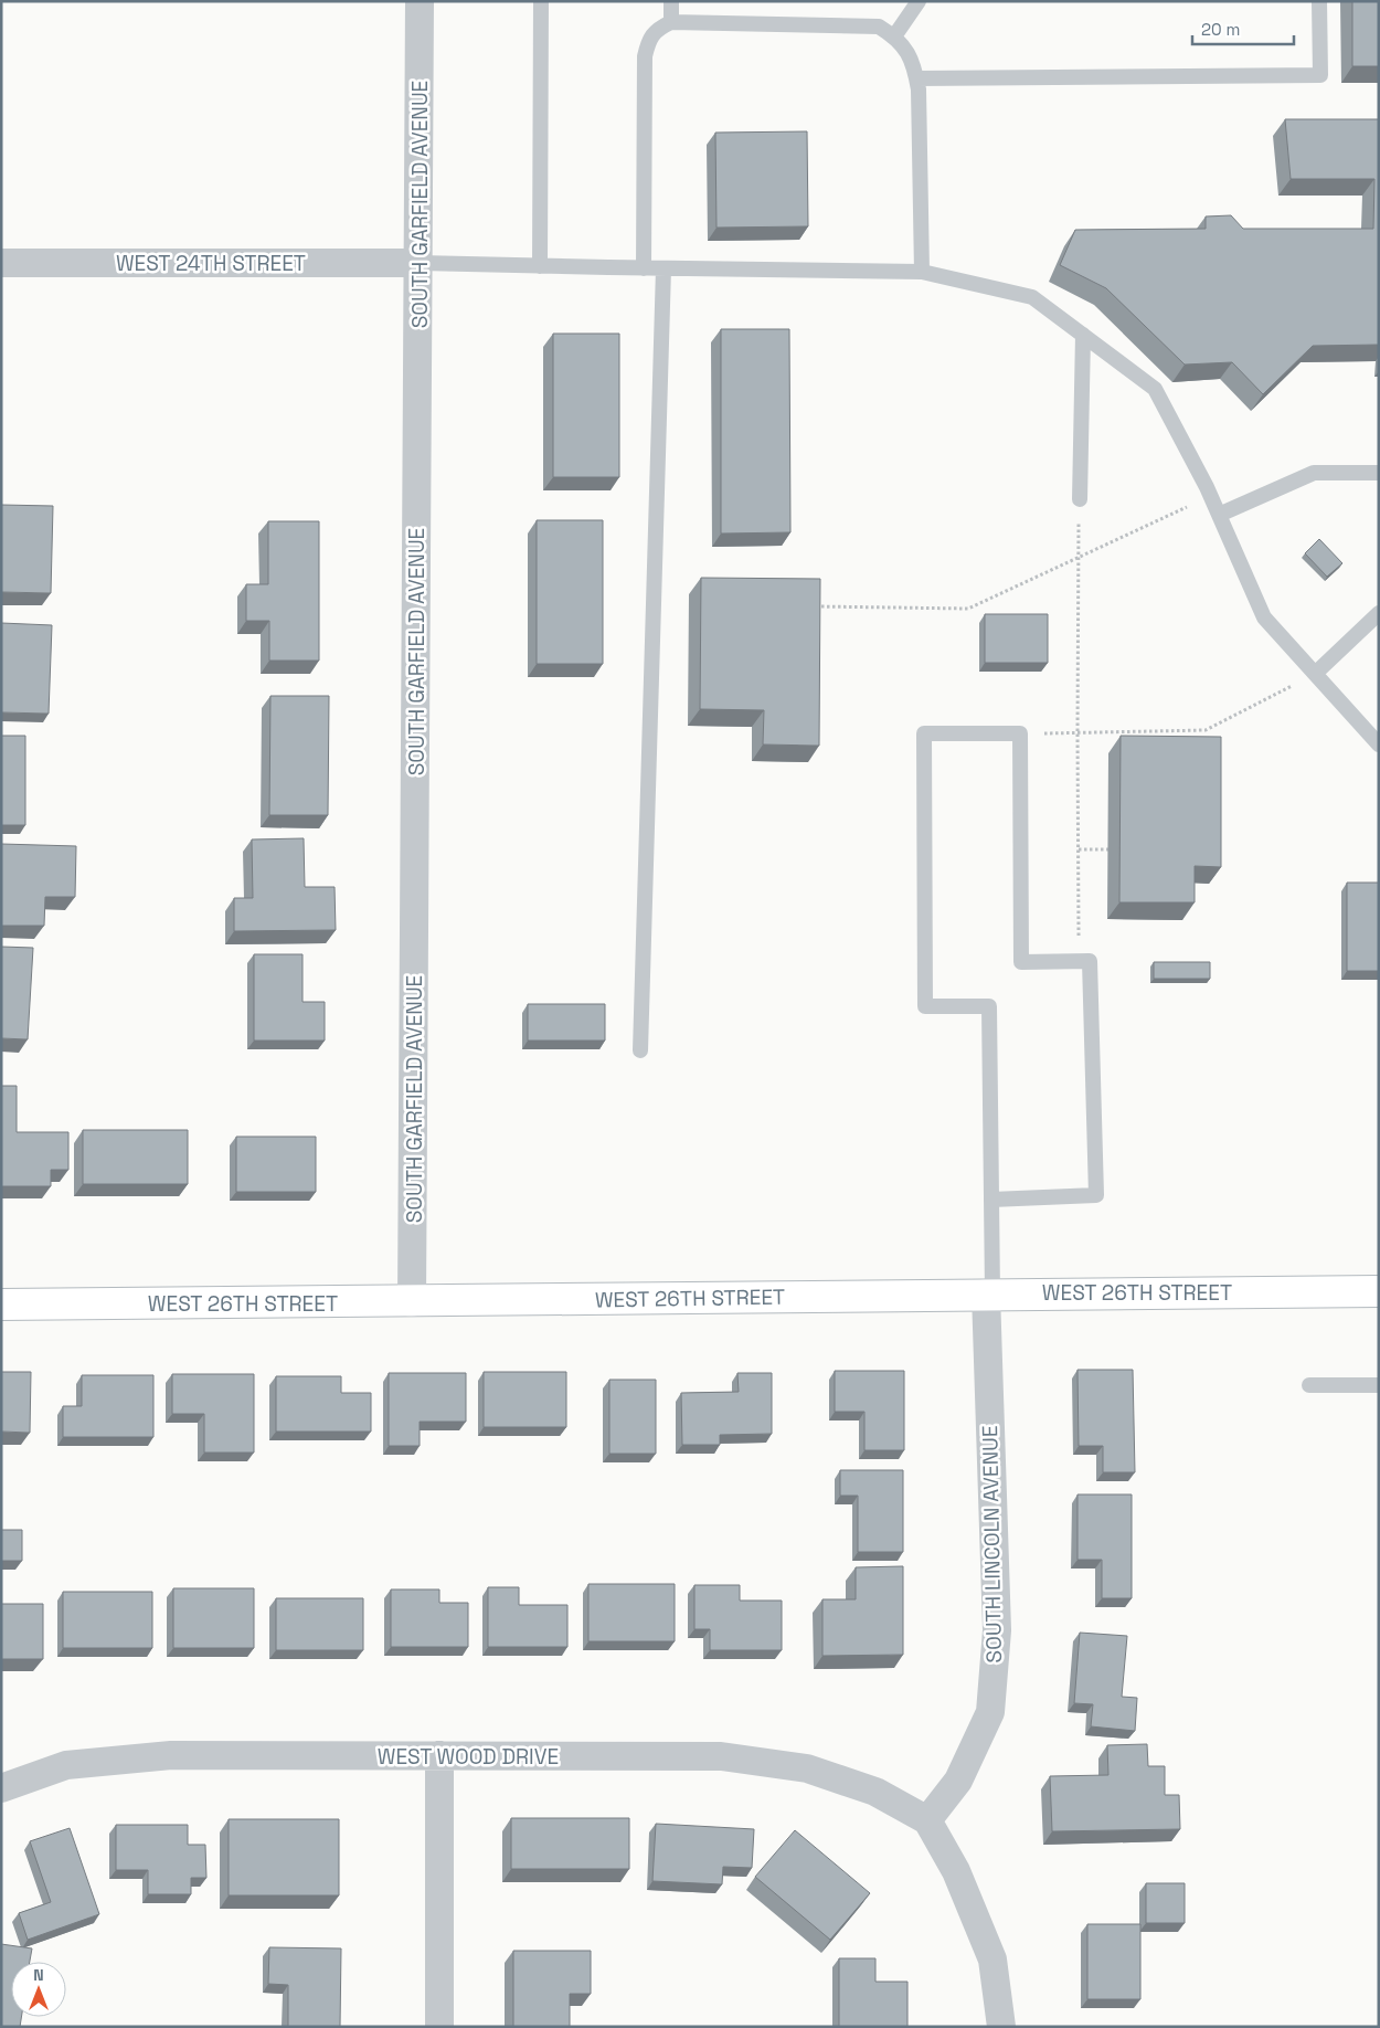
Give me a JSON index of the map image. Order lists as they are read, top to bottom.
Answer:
{
  "streets": {
    "main road": ["WEST 26TH STREET"],
    "street": [
      "SOUTH GARFIELD AVENUE",
      "WEST 24TH STREET",
      "SOUTH LINCOLN AVENUE",
      "WEST WOOD DRIVE"
    ]
  },
  "crossings": [
    ["SOUTH GARFIELD AVENUE", "WEST 24TH STREET"],
    ["SOUTH GARFIELD AVENUE", "WEST 26TH STREET"],
    ["WEST 26TH STREET", "SOUTH LINCOLN AVENUE"],
    ["SOUTH LINCOLN AVENUE", "WEST WOOD DRIVE"]
  ],
  "scale_bar": "20 m",
  "north": "top"
}
